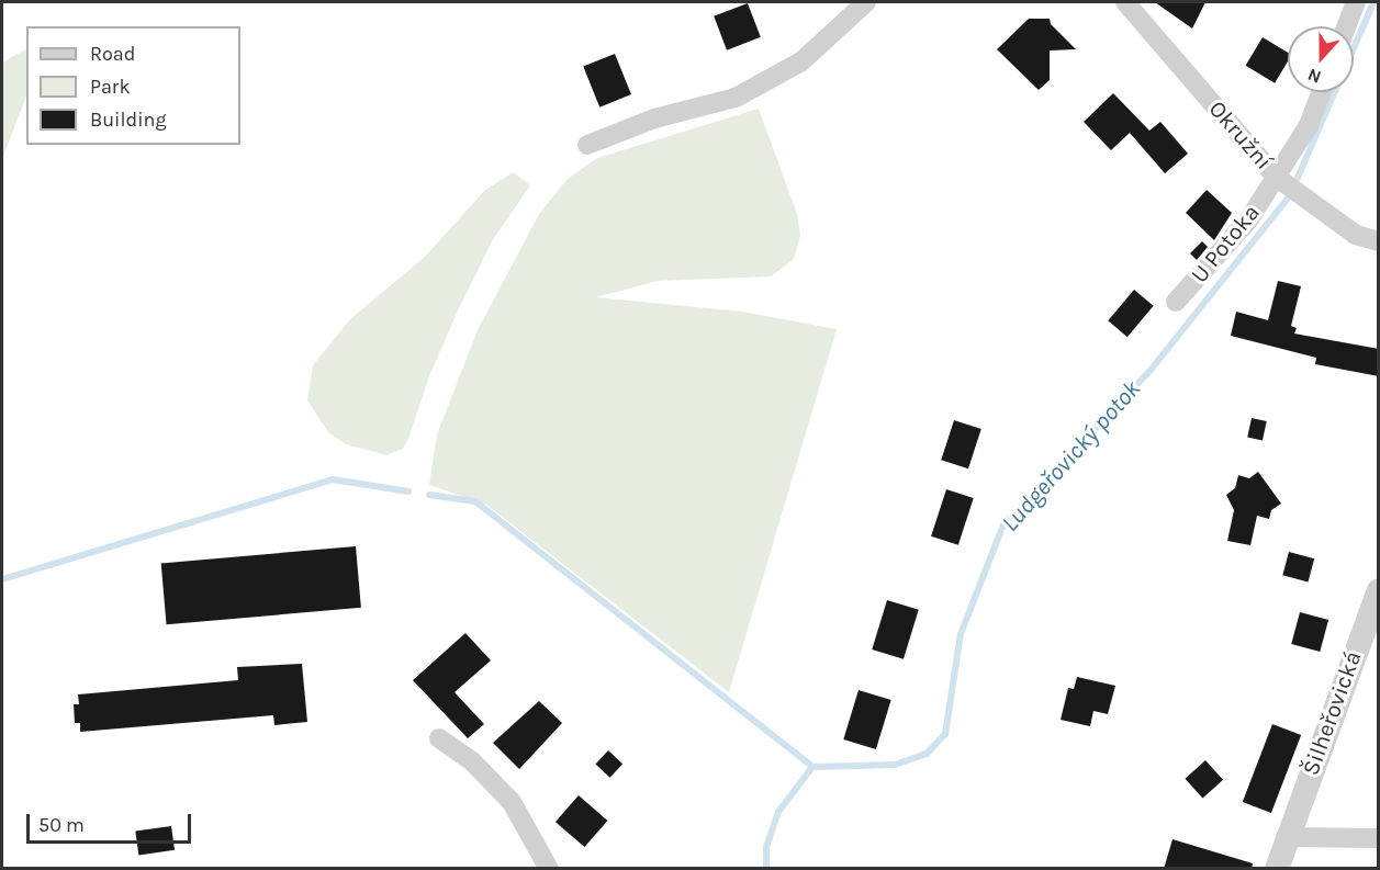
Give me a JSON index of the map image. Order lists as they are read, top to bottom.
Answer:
{
  "streets": {
    "street": ["Okružní", "U Potoka", "Šilheřovická"]
  },
  "crossings": [
    ["Okružní", "U Potoka"]
  ],
  "water": ["Ludgeřovický potok"],
  "legend": ["Road", "Park", "Building"],
  "scale_bar": "50 m",
  "north": "bottom"
}
